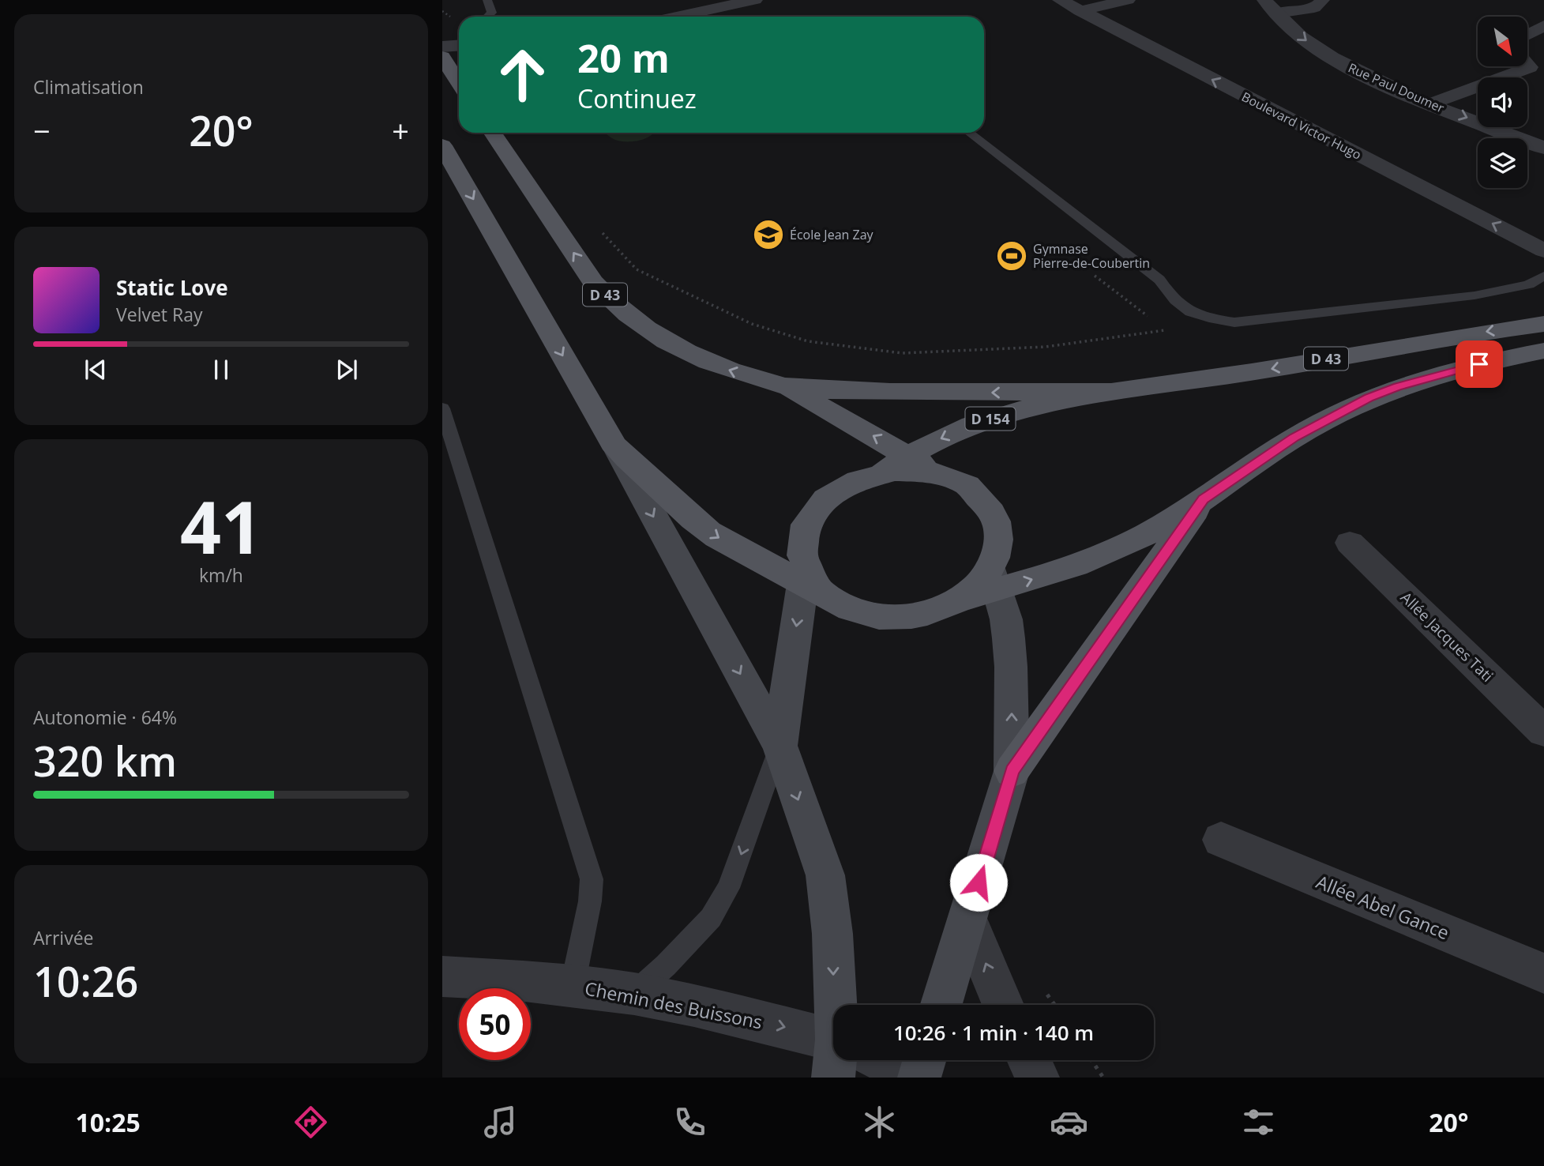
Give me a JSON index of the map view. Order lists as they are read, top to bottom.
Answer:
{
  "streets": {
    "main road": ["D 43", "D 154"],
    "street": [
      "Rue Paul Doumer",
      "Boulevard Victor Hugo",
      "Allée Jacques Tati",
      "Allée Abel Gance",
      "Chemin des Buissons"
    ]
  },
  "crossings": [
    ["D 43", "D 154"]
  ],
  "one_way": ["Rue Paul Doumer", "Boulevard Victor Hugo", "Chemin des Buissons"],
  "places": {
    "school or university": ["École Jean Zay"],
    "sports": ["Gymnase Pierre-de-Coubertin"]
  },
  "north": "bottom right",
  "page": {
    "tile": [
      "Climatisation",
      ["41", "km/h"],
      ["Autonomie · 64%", "320 km"],
      ["Arrivée", "10:26"]
    ],
    "turn": ["20 m", "Continuez"],
    "heat": ["−", "20°", "+"],
    "song": ["Static Love", "Velvet Ray"],
    "limit": "50",
    "trip": "10:26 · 1 min · 140 m",
    "tabs": ["10:25", "20°"]
  }
}
